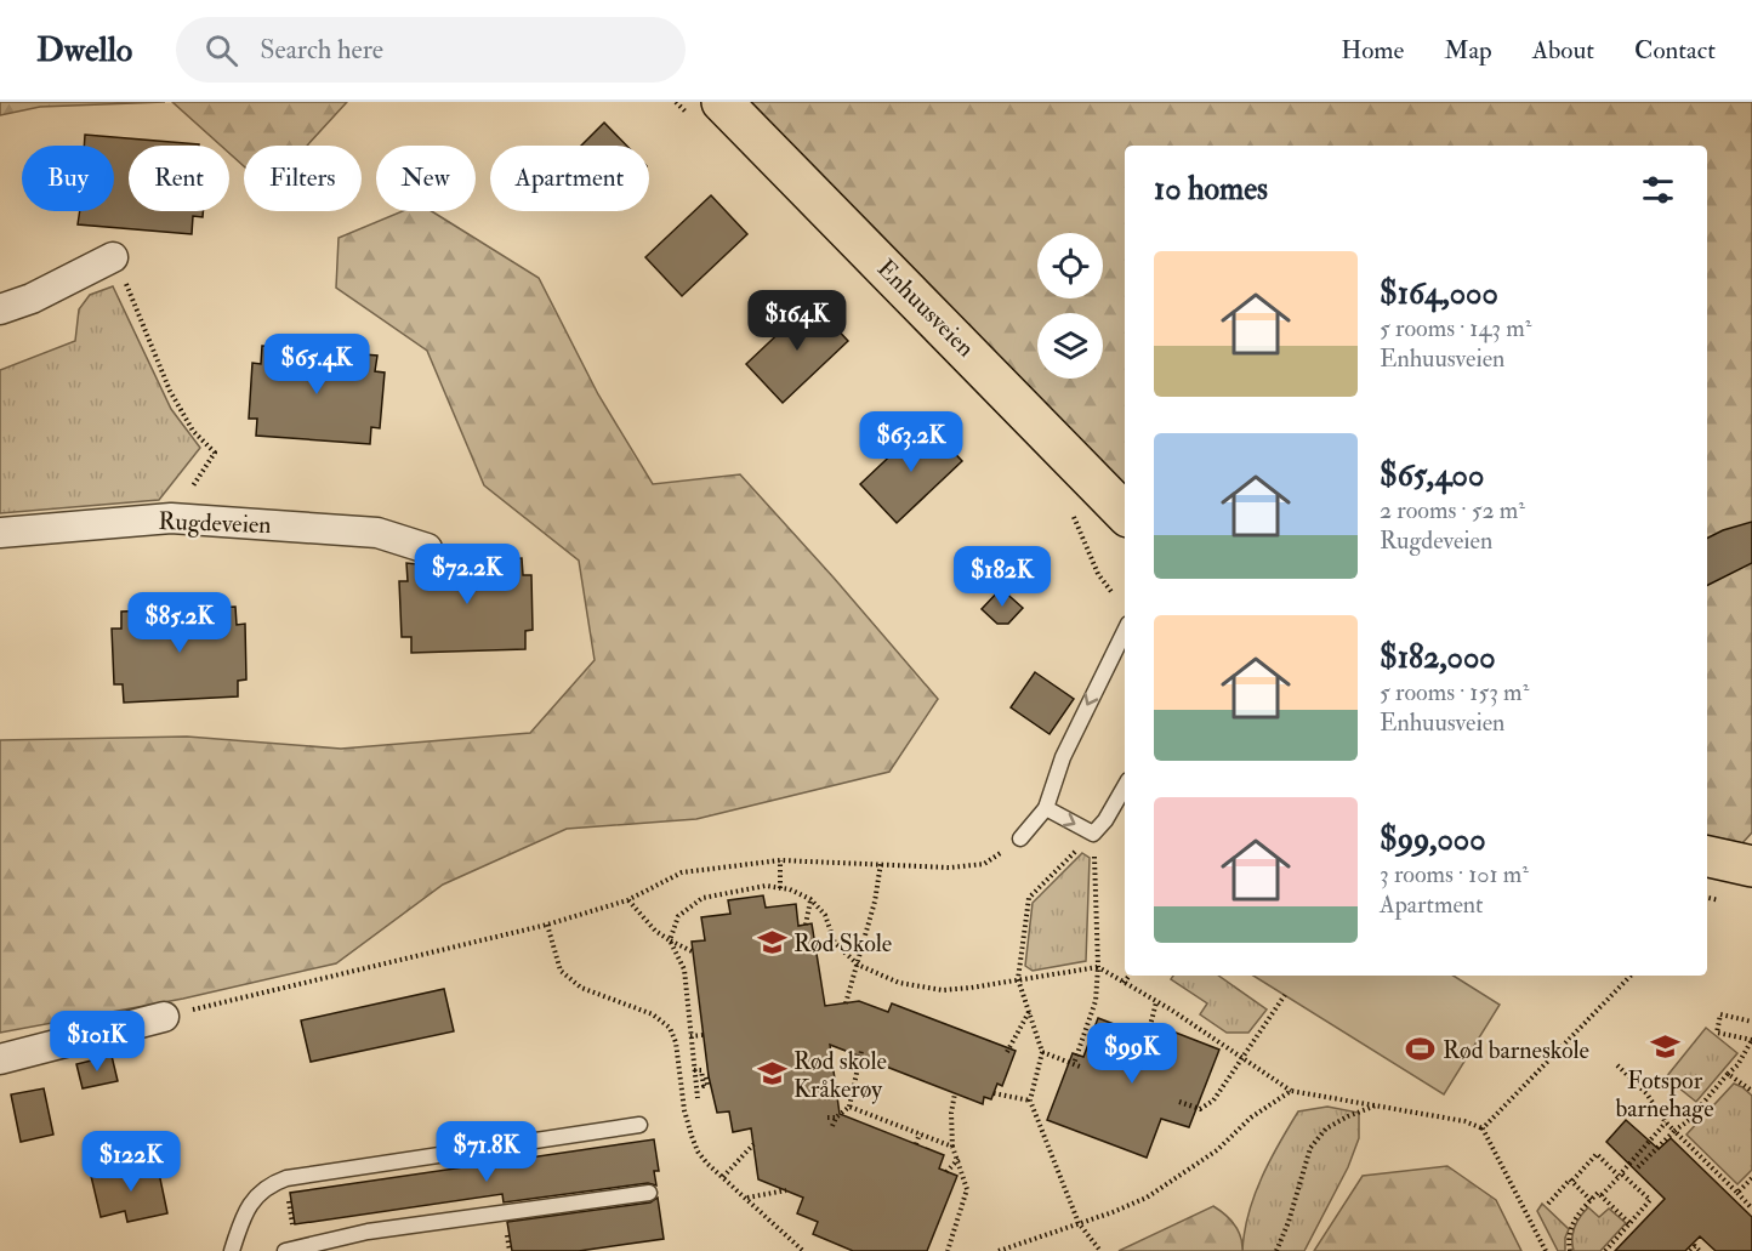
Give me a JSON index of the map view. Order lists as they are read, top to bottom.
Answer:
{
  "streets": {
    "main road": ["Enhuusveien"],
    "street": ["Rugdeveien"]
  },
  "places": {
    "school or university": ["Rød Skole", "Fotspor barnehage", "Rød skole Kråkerøy"],
    "sports": ["Rød barneskole"]
  },
  "page": {
    "header": "Dwello",
    "search": "Search here",
    "nav": [
      "Home",
      "Map",
      "About",
      "Contact"
    ],
    "chip": [
      "Buy",
      "Rent",
      "Filters",
      "New",
      "Apartment"
    ],
    "heading": "10 homes",
    "list": [
      {
        "name": "$164,000",
        "note": "5 rooms · 143 m² · Enhuusveien"
      },
      {
        "name": "$65,400",
        "note": "2 rooms · 52 m² · Rugdeveien"
      },
      {
        "name": "$182,000",
        "note": "5 rooms · 153 m² · Enhuusveien"
      },
      {
        "name": "$99,000",
        "note": "3 rooms · 101 m² · Apartment"
      }
    ],
    "price": [
      "$164K",
      "$65.4K",
      "$63.2K",
      "$72.2K",
      "$182K",
      "$85.2K",
      "$101K",
      "$99K",
      "$71.8K",
      "$122K"
    ]
  }
}
